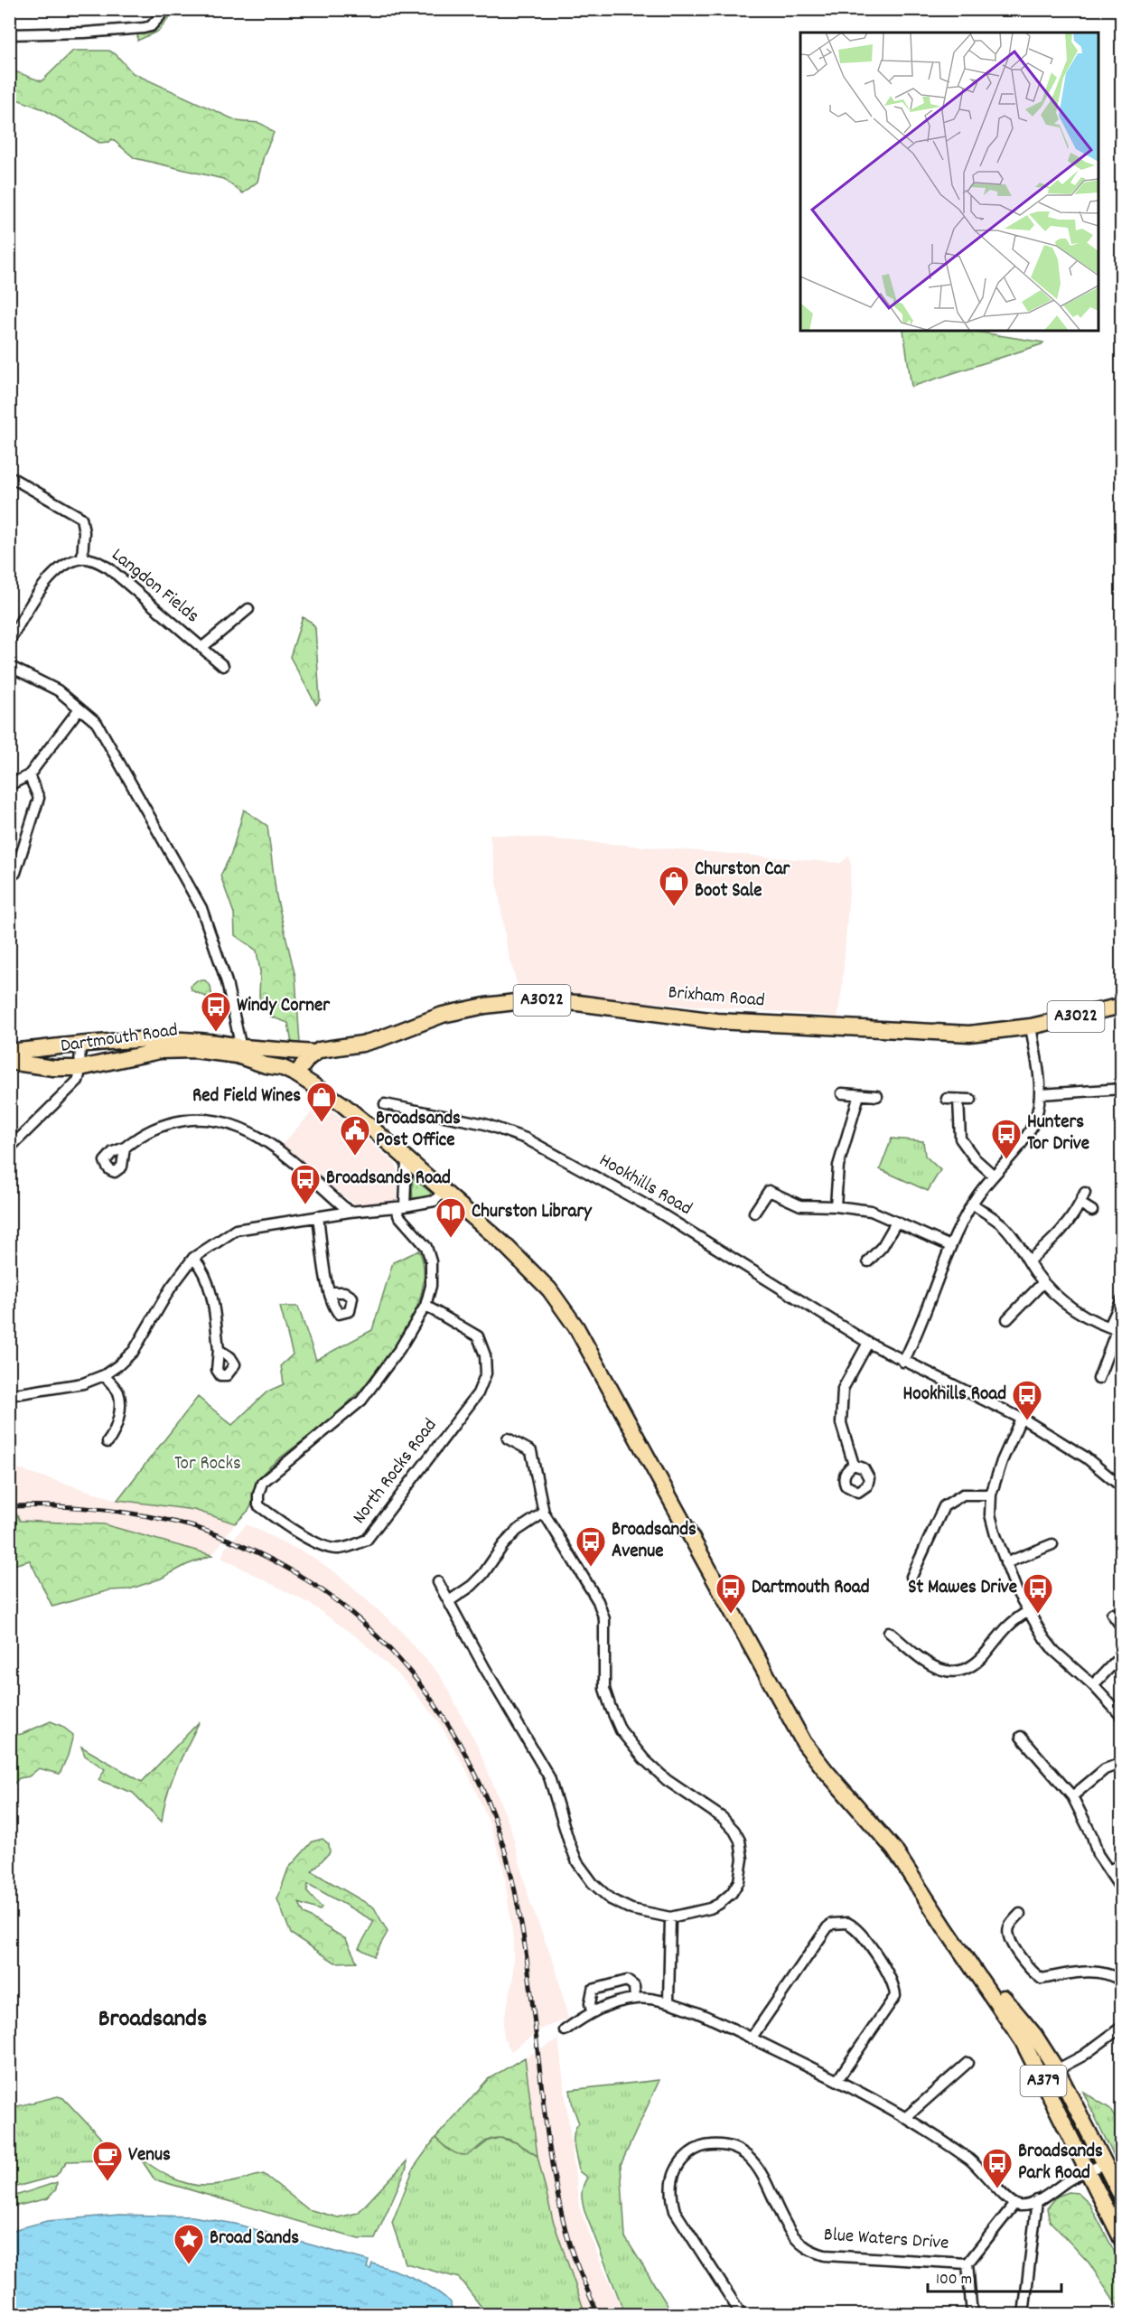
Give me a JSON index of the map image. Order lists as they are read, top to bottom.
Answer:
{
  "streets": {
    "main road": [
      "Brixham Road",
      "A3022",
      "Dartmouth Road",
      "A379"
    ],
    "street": [
      "Langdon Fields",
      "Hookhills Road",
      "North Rocks Road",
      "Blue Waters Drive"
    ]
  },
  "crossings": [
    ["Brixham Road", "Dartmouth Road"]
  ],
  "districts": ["Broadsands"],
  "parks": ["Tor Rocks"],
  "places": {
    "shop": ["Churston Car Boot Sale", "Red Field Wines"],
    "bus stop": [
      "Windy Corner",
      "Hunters Tor Drive",
      "Broadsands Road",
      "Hookhills Road",
      "Broadsands Avenue",
      "Dartmouth Road",
      "St Mawes Drive",
      "Broadsands Park Road"
    ],
    "public building": ["Broadsands Post Office"],
    "library": ["Churston Library"],
    "cafe": ["Venus"],
    "place": ["Broad Sands"]
  },
  "scale_bar": "100 m"
}
